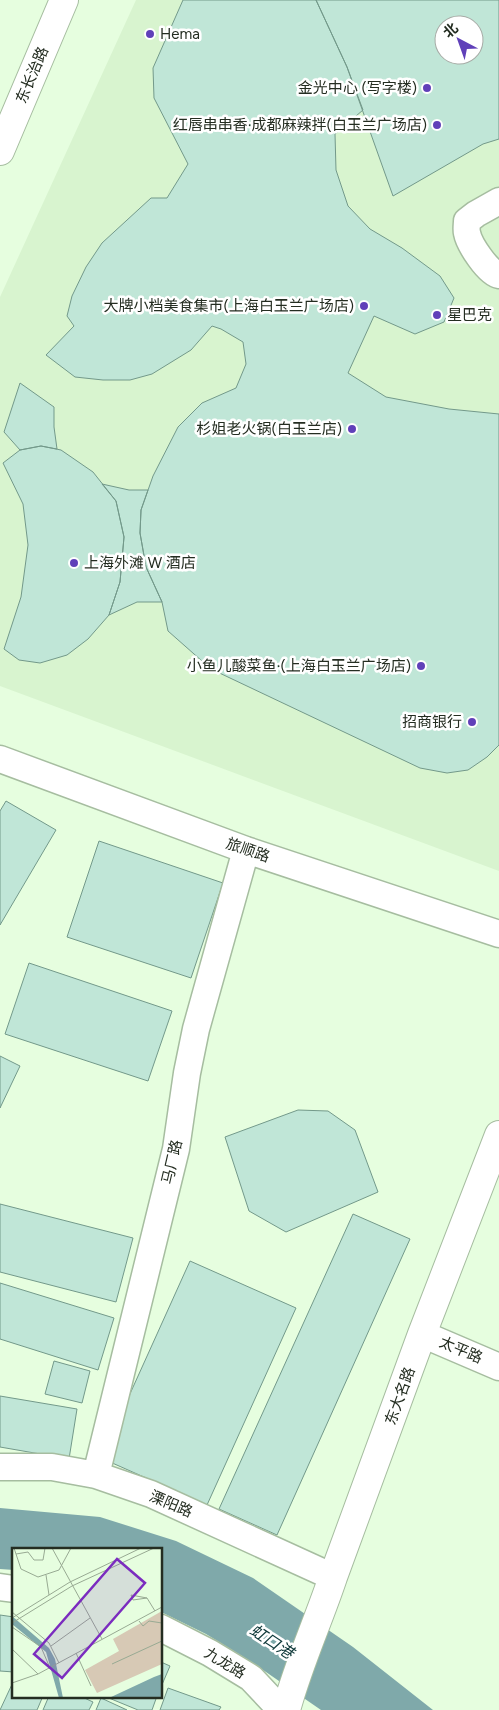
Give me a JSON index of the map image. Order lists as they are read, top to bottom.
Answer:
{
  "streets": {
    "main road": ["东长治路", "东大名路"],
    "street": [
      "旅顺路",
      "马厂路",
      "太平路",
      "溧阳路",
      "九龙路"
    ]
  },
  "crossings": [
    ["旅顺路", "马厂路"],
    ["马厂路", "溧阳路"],
    ["太平路", "东大名路"],
    ["东大名路", "溧阳路"],
    ["东大名路", "九龙路"]
  ],
  "water": ["虹口港"],
  "places": [
    "Hema",
    "金光中心 (写字楼)",
    "红唇串串香·成都麻辣拌(白玉兰广场店)",
    "大牌小档美食集市(上海白玉兰广场店)",
    "星巴克",
    "杉姐老火锅(白玉兰店)",
    "上海外滩 W 酒店",
    "小鱼儿酸菜鱼·(上海白玉兰广场店)",
    "招商银行"
  ],
  "north": "top left"
}
